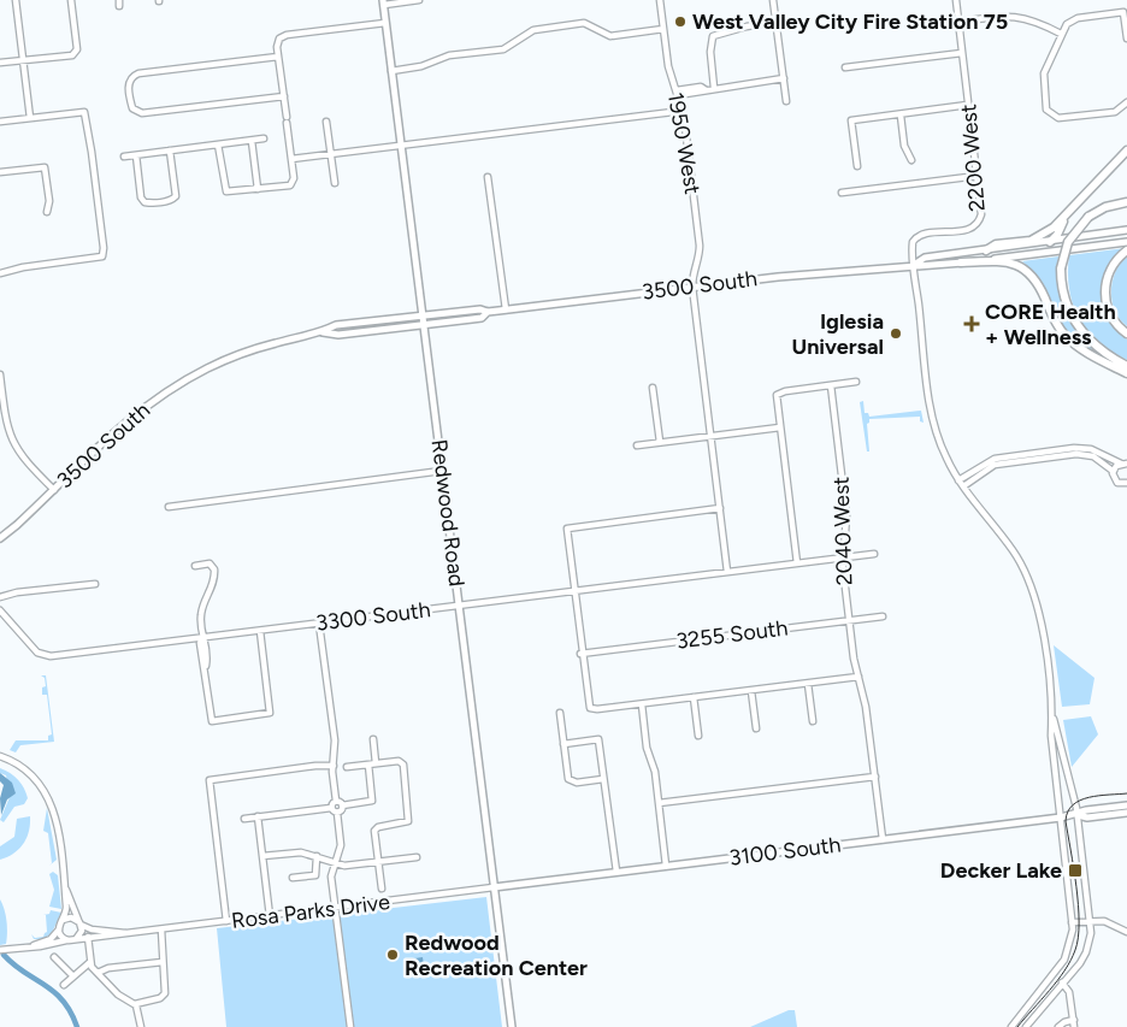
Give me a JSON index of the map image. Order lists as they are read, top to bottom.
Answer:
{
  "streets": {
    "main road": ["3500 South", "Redwood Road", "3100 South"],
    "street": [
      "1950 West",
      "2200 West",
      "2040 West",
      "3300 South",
      "3255 South",
      "Rosa Parks Drive"
    ]
  },
  "crossings": [
    ["1950 West", "3500 South"],
    ["1950 West", "3300 South"],
    ["2200 West", "3500 South"],
    ["3500 South", "Redwood Road"],
    ["Redwood Road", "3300 South"],
    ["Redwood Road", "3100 South"],
    ["Redwood Road", "Rosa Parks Drive"],
    ["2040 West", "3300 South"],
    ["2040 West", "3255 South"],
    ["2040 West", "3100 South"],
    ["3100 South", "Rosa Parks Drive"]
  ],
  "places": {
    "other": ["West Valley City Fire Station 75", "Iglesia Universal", "Redwood Recreation Center"],
    "health": ["CORE Health + Wellness"],
    "transit": ["Decker Lake"]
  }
}
